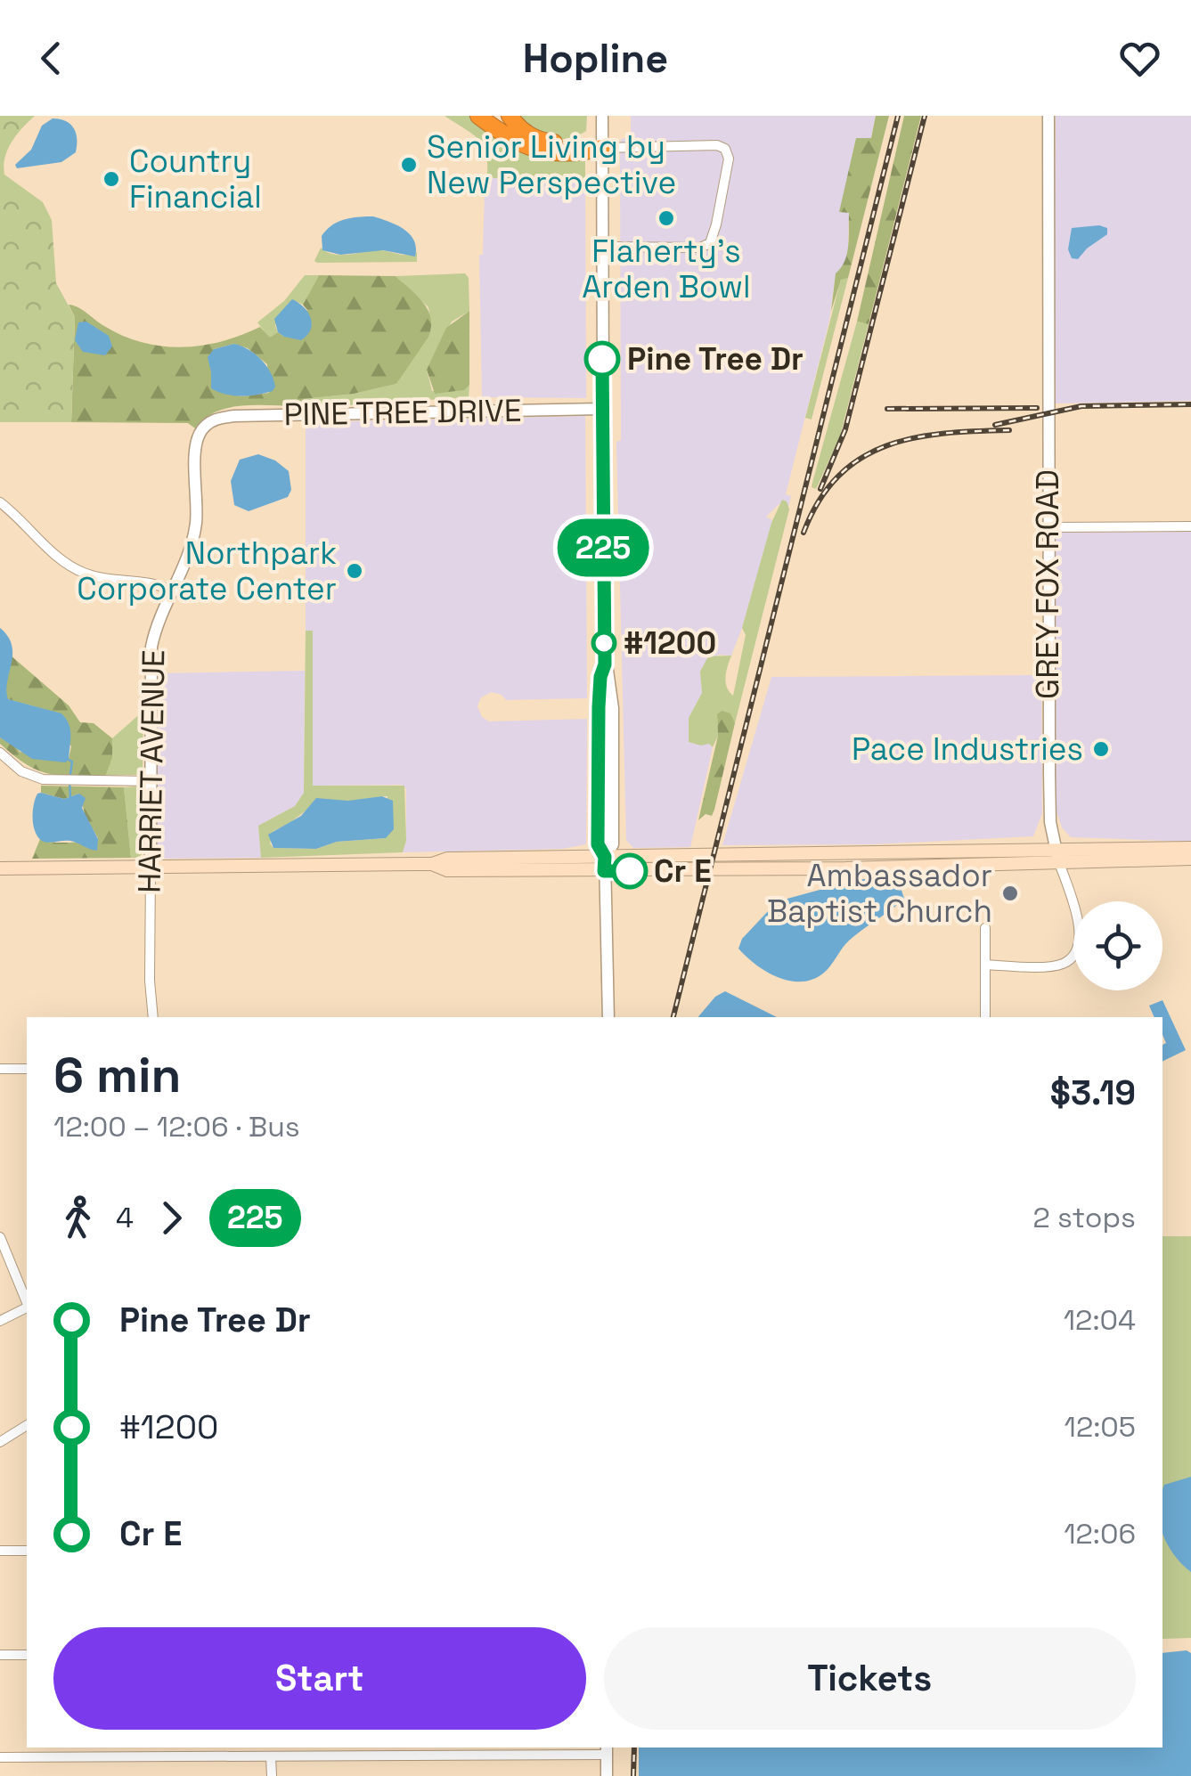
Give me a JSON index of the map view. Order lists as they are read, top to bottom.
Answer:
{
  "streets": {
    "street": ["PINE TREE DRIVE", "GREY FOX ROAD", "HARRIET AVENUE"]
  },
  "crossings": [
    ["PINE TREE DRIVE", "HARRIET AVENUE"]
  ],
  "places": [
    "Senior Living by New Perspective",
    "Country Financial",
    "Flaherty's Arden Bowl",
    "Pine Tree Dr",
    "Northpark Corporate Center",
    "#1200",
    "Pace Industries",
    "Cr E",
    "Ambassador Baptist Church"
  ],
  "lines": ["bus line 225"],
  "page": {
    "header": "Hopline",
    "on_map": "225",
    "heading": ["6 min", "12:00 – 12:06 · Bus", "$3.19"],
    "legs": ["4", "225", "2 stops"],
    "list": [
      {
        "name": "Pine Tree Dr",
        "value": "12:04"
      },
      {
        "name": "#1200",
        "value": "12:05"
      },
      {
        "name": "Cr E",
        "value": "12:06"
      }
    ],
    "buttons": ["Start", "Tickets"]
  }
}
